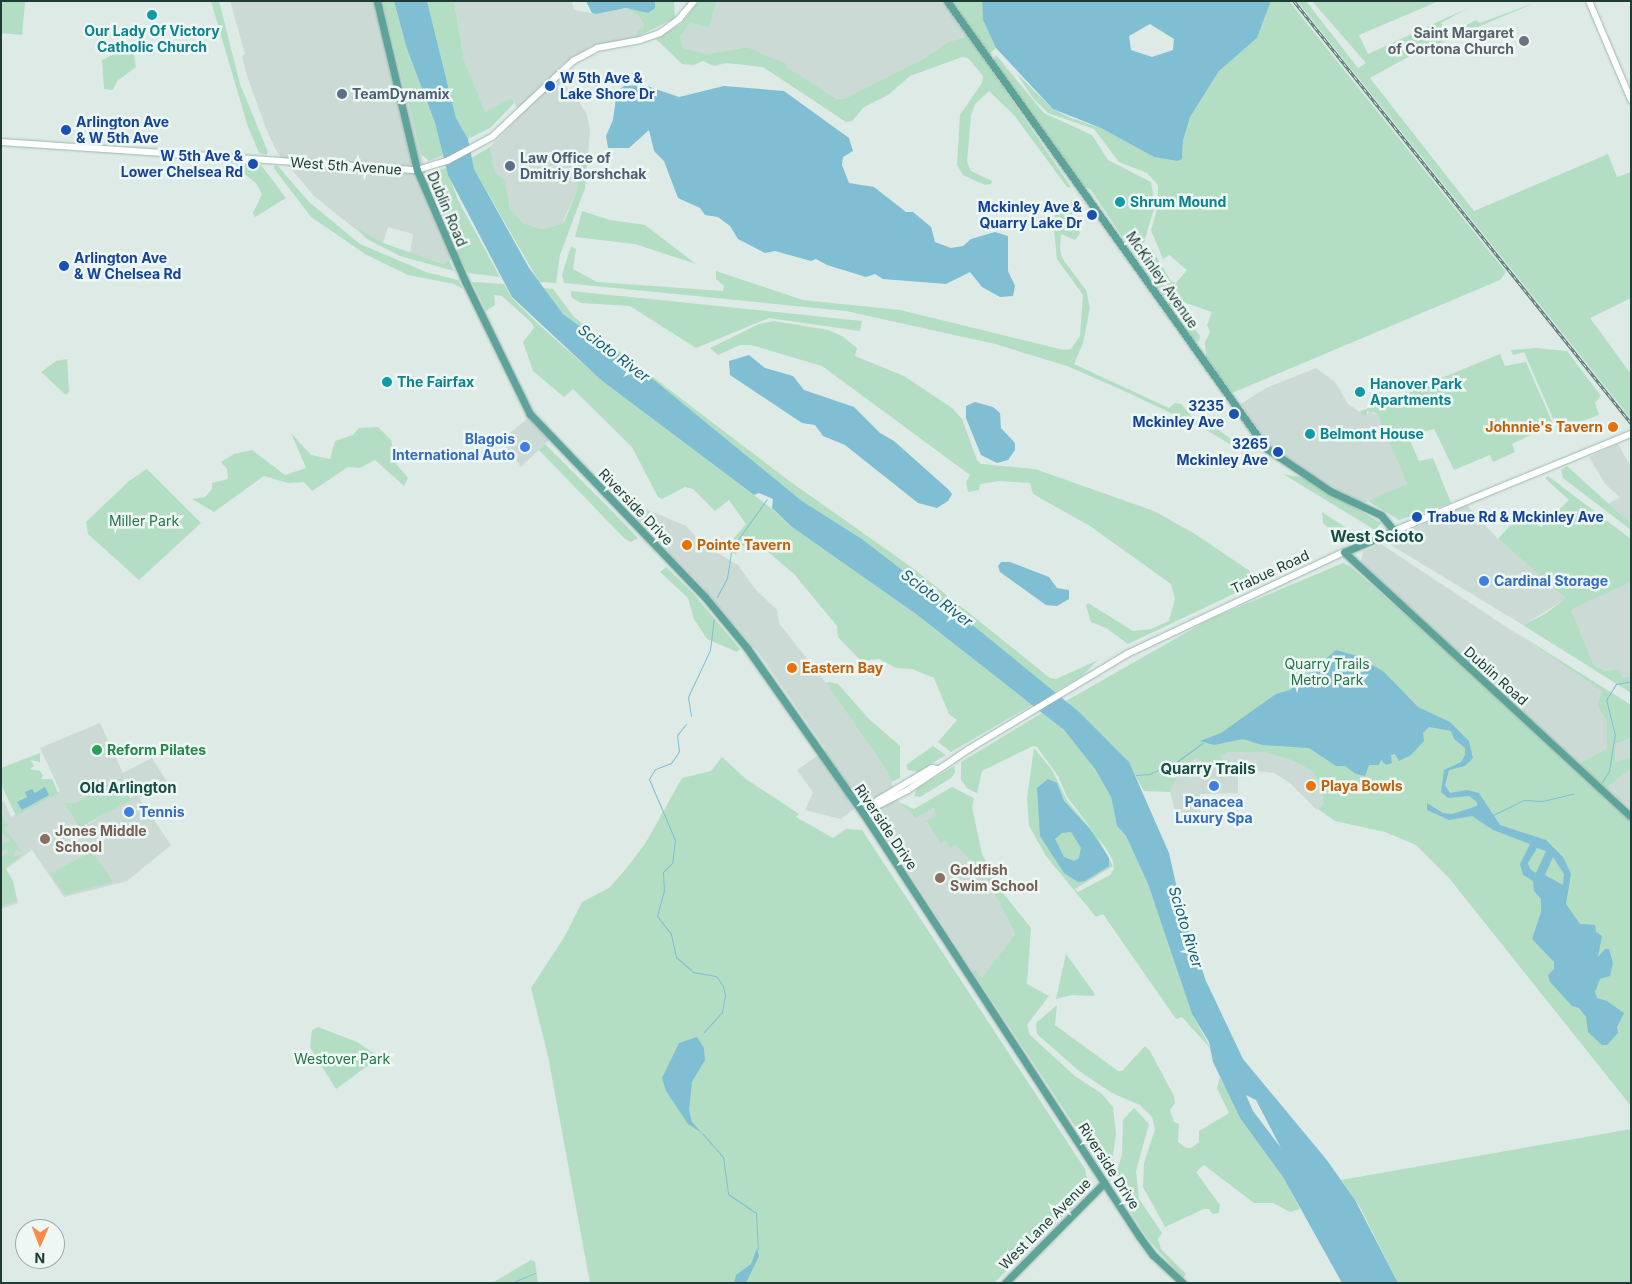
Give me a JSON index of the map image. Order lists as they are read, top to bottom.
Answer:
{
  "streets": {
    "main road": [
      "West 5th Avenue",
      "Dublin Road",
      "McKinley Avenue",
      "Riverside Drive",
      "Trabue Road",
      "West Lane Avenue"
    ]
  },
  "crossings": [
    ["West 5th Avenue", "Dublin Road"],
    ["Dublin Road", "Riverside Drive"],
    ["Dublin Road", "Trabue Road"],
    ["McKinley Avenue", "Trabue Road"],
    ["Riverside Drive", "Trabue Road"],
    ["Riverside Drive", "West Lane Avenue"]
  ],
  "districts": ["West Scioto", "Quarry Trails", "Old Arlington"],
  "water": ["Scioto River"],
  "parks": ["Miller Park", "Quarry Trails Metro Park", "Westover Park"],
  "places": [
    "Our Lady Of Victory Catholic Church",
    "Saint Margaret of Cortona Church",
    "W 5th Ave & Lake Shore Dr",
    "TeamDynamix",
    "Arlington Ave & W 5th Ave",
    "W 5th Ave & Lower Chelsea Rd",
    "Law Office of Dmitriy Borshchak",
    "Shrum Mound",
    "Mckinley Ave & Quarry Lake Dr",
    "Arlington Ave & W Chelsea Rd",
    "The Fairfax",
    "Hanover Park Apartments",
    "3235 Mckinley Ave",
    "Johnnie's Tavern",
    "Belmont House",
    "Blagois International Auto",
    "3265 Mckinley Ave",
    "Trabue Rd & Mckinley Ave",
    "Pointe Tavern",
    "Cardinal Storage",
    "Eastern Bay",
    "Reform Pilates",
    "Panacea Luxury Spa",
    "Playa Bowls",
    "Tennis",
    "Jones Middle School",
    "Goldfish Swim School"
  ],
  "north": "bottom"
}
